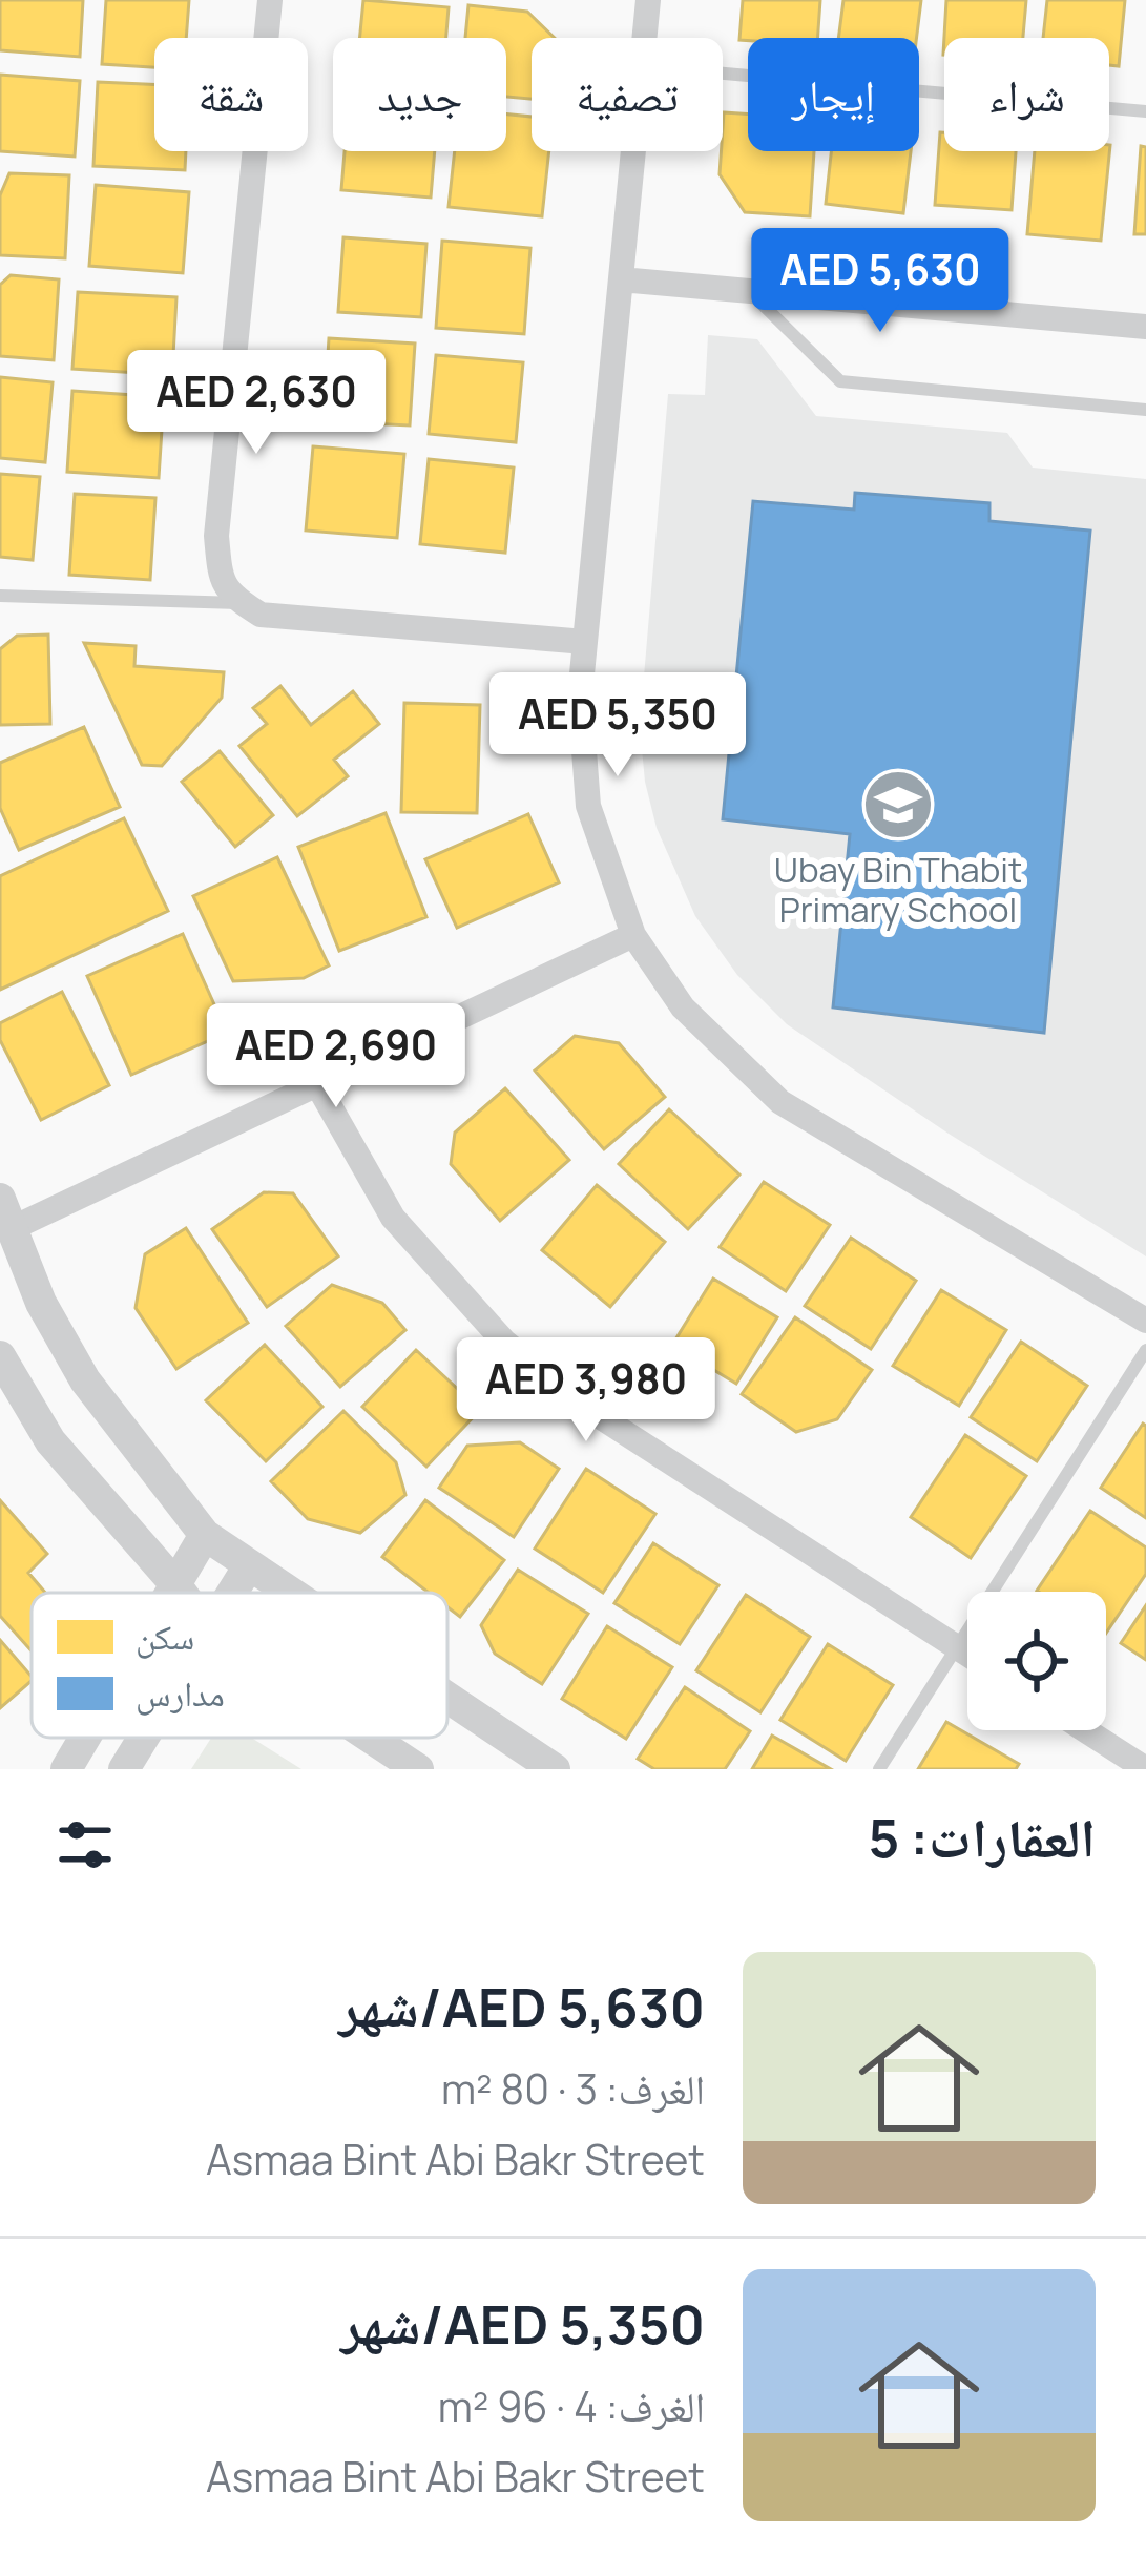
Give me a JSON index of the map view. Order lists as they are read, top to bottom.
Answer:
{
  "places": {
    "school or university": ["Ubay Bin Thabit Primary School"]
  },
  "legend": ["سكن", "مدارس"],
  "page": {
    "chip": [
      "شراء",
      "إيجار",
      "تصفية",
      "جديد",
      "شقة"
    ],
    "price": [
      "AED 5,630",
      "AED 2,630",
      "AED 5,350",
      "AED 2,690",
      "AED 3,980"
    ],
    "heading": "العقارات: 5",
    "list": [
      {
        "name": "AED 5,630/شهر",
        "note": "الغرف: 3 · 80 m² · Asmaa Bint Abi Bakr Street"
      },
      {
        "name": "AED 5,350/شهر",
        "note": "الغرف: 4 · 96 m² · Asmaa Bint Abi Bakr Street"
      }
    ]
  }
}
